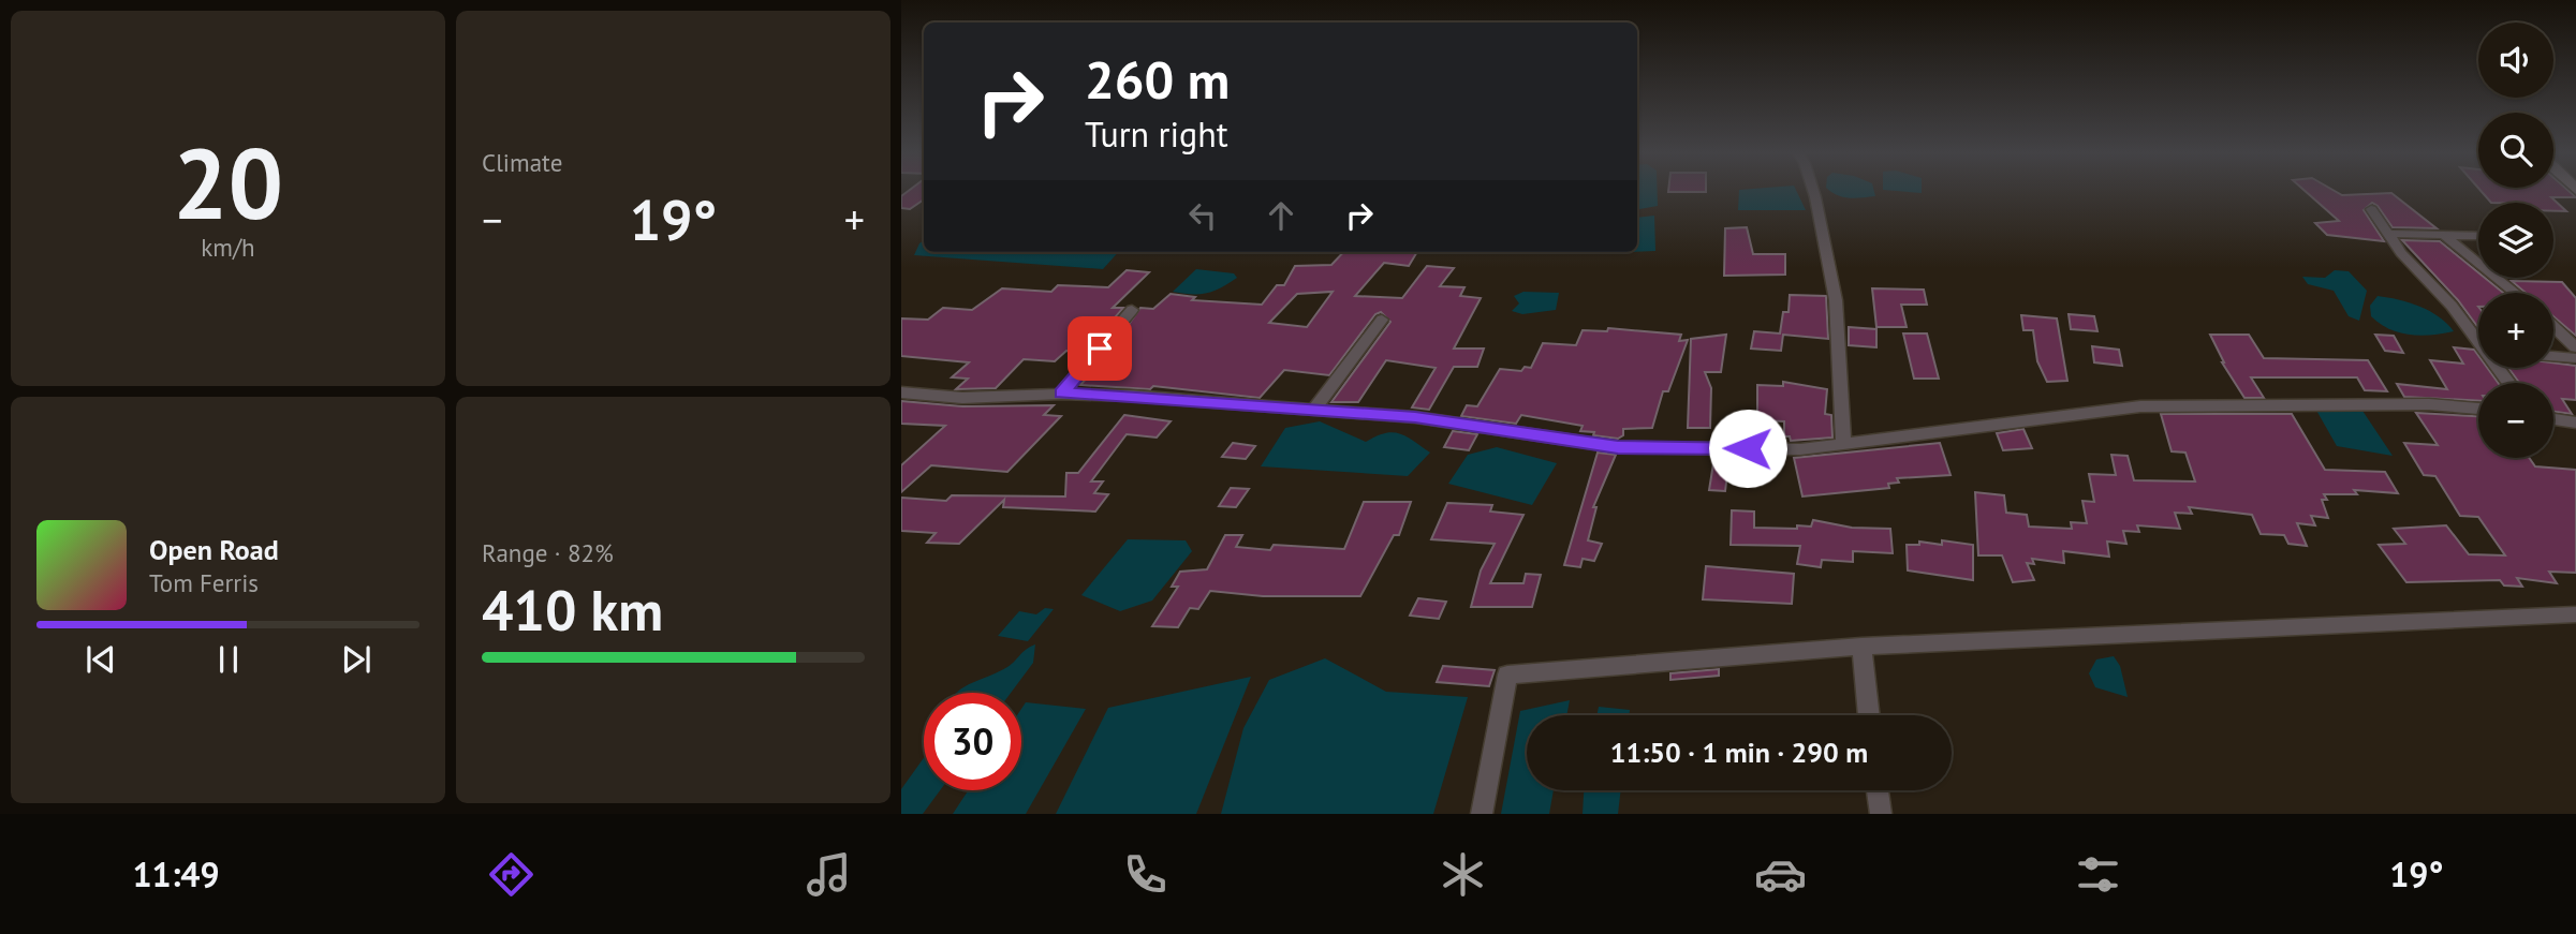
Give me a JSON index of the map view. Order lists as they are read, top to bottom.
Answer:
{
  "page": {
    "tile": [
      ["20", "km/h"],
      "Climate",
      ["Range · 82%", "410 km"]
    ],
    "map_buttons": ["+", "−"],
    "turn": ["260 m", "Turn right"],
    "heat": ["−", "19°", "+"],
    "song": ["Open Road", "Tom Ferris"],
    "limit": "30",
    "trip": "11:50 · 1 min · 290 m",
    "tabs": ["11:49", "19°"]
  }
}
